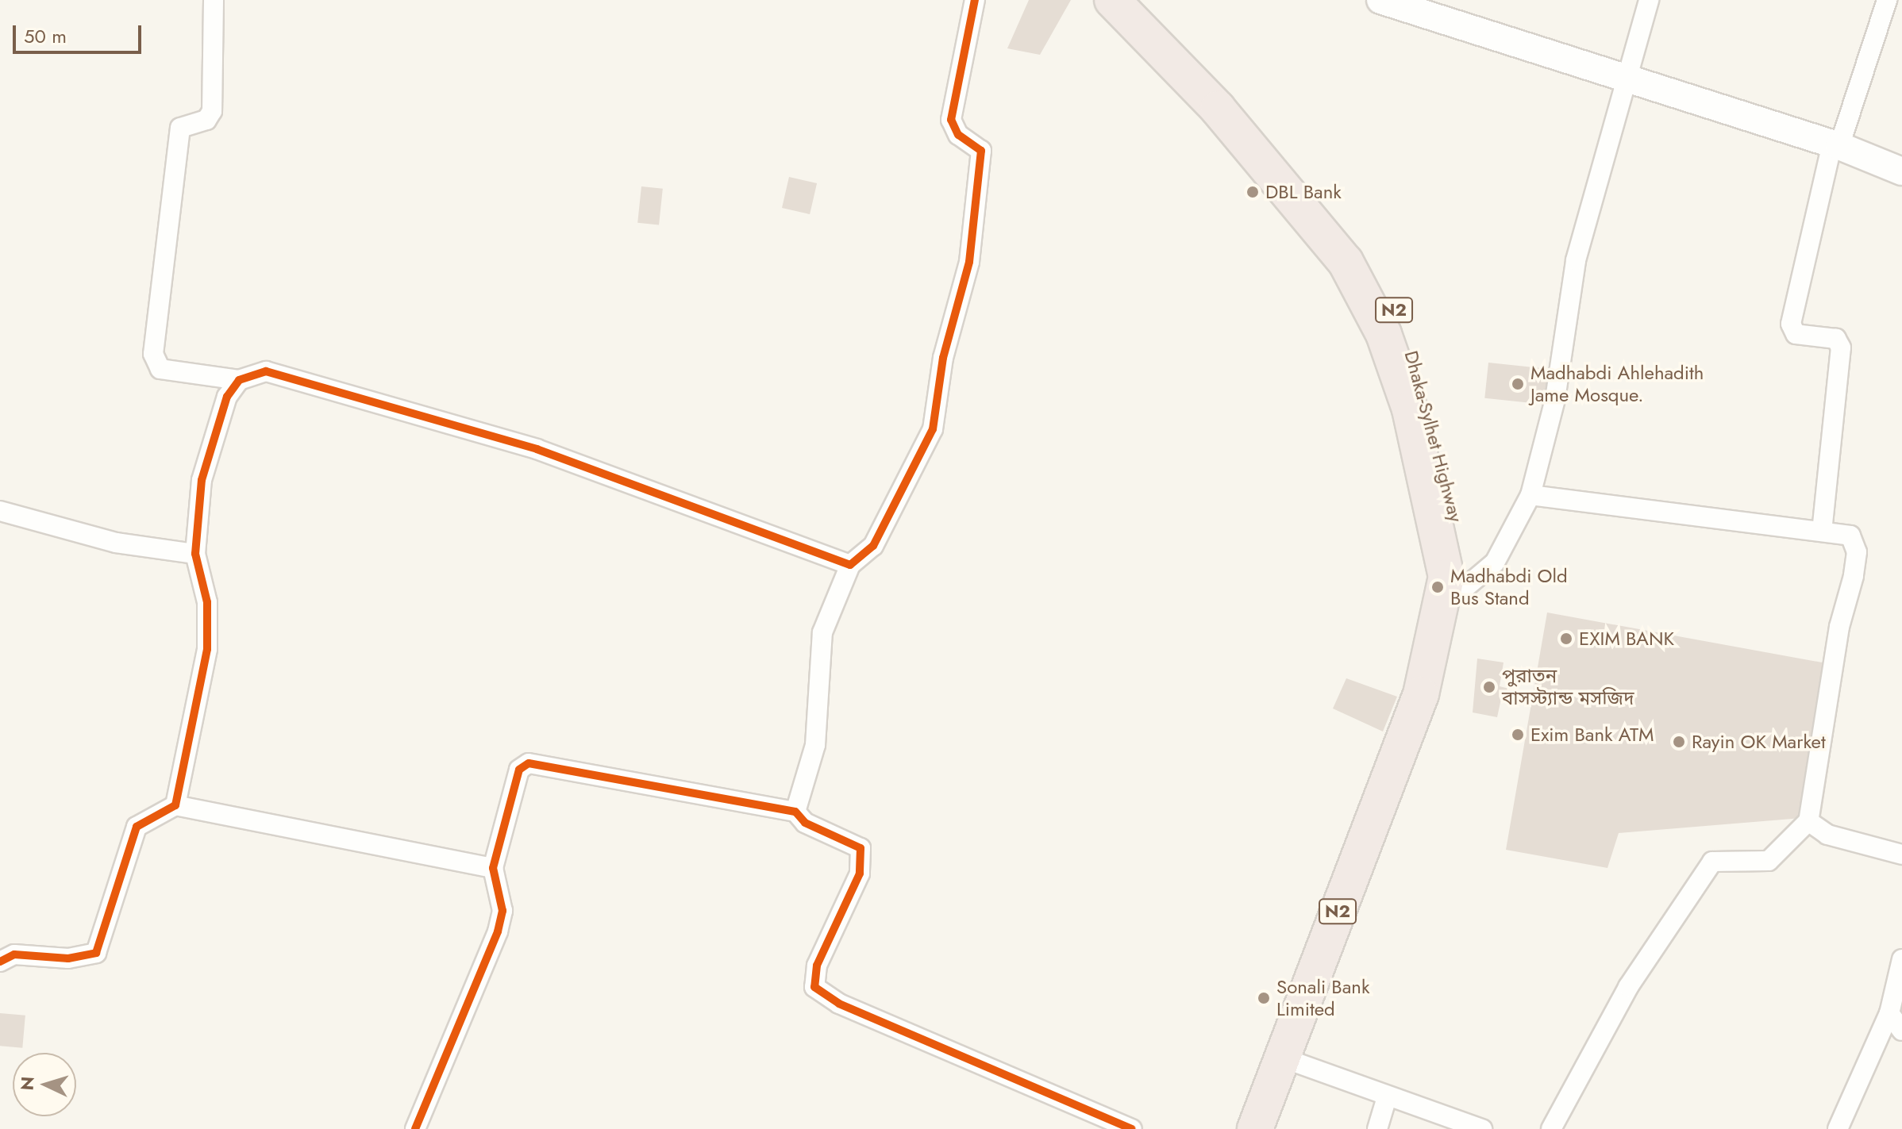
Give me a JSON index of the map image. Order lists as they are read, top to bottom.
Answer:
{
  "streets": {
    "highway": ["N2", "Dhaka-Sylhet Highway"]
  },
  "places": [
    "DBL Bank",
    "Madhabdi Ahlehadith Jame Mosque.",
    "Madhabdi Old Bus Stand",
    "EXIM BANK",
    "পুরাতন বাসস্ট্যান্ড মসজিদ",
    "Exim Bank ATM",
    "Rayin OK Market",
    "Sonali Bank Limited"
  ],
  "scale_bar": "50 m",
  "north": "left"
}
